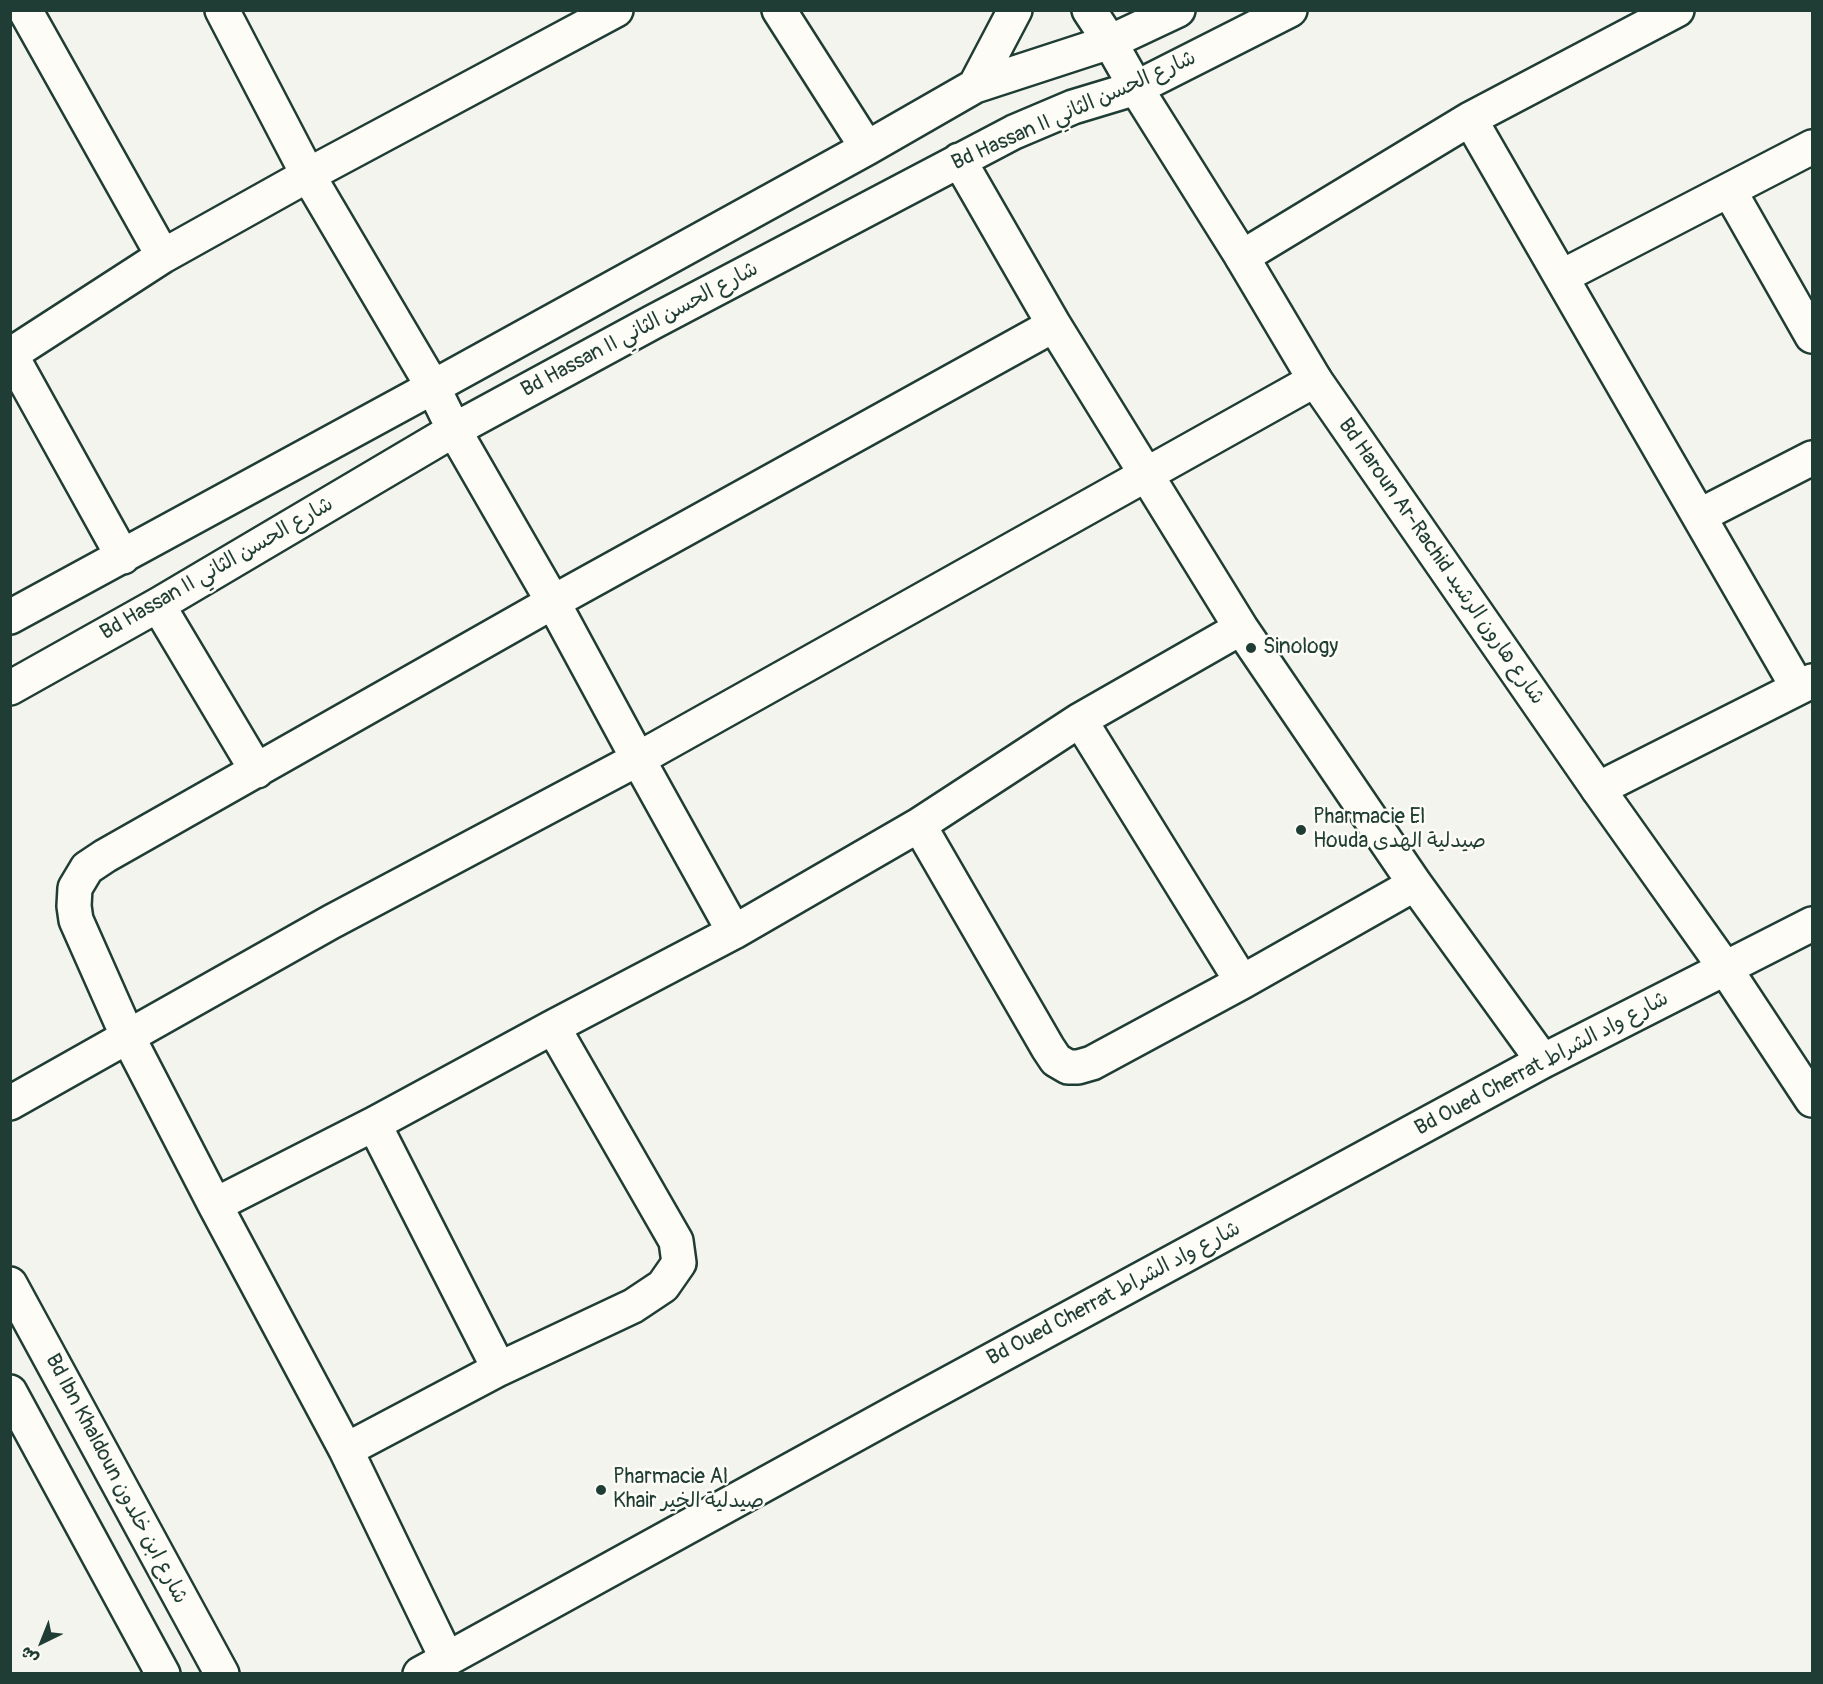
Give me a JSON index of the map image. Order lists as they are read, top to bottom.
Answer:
{
  "streets": {
    "street": [
      "Bd Hassan II شارع الحسن الثاني",
      "Bd Haroun Ar-Rachid شارع هارون الرشيد",
      "Bd Oued Cherrat شارع واد الشراط",
      "Bd Ibn Khaldoun شارع ابن خلدون"
    ]
  },
  "crossings": [
    ["Bd Hassan II شارع الحسن الثاني", "Bd Haroun Ar-Rachid شارع هارون الرشيد"],
    ["Bd Haroun Ar-Rachid شارع هارون الرشيد", "Bd Oued Cherrat شارع واد الشراط"]
  ],
  "places": ["Sinology", "Pharmacie El Houda صيدلية الهدى", "Pharmacie Al Khair صيدلية الخير"],
  "north": "bottom left"
}
